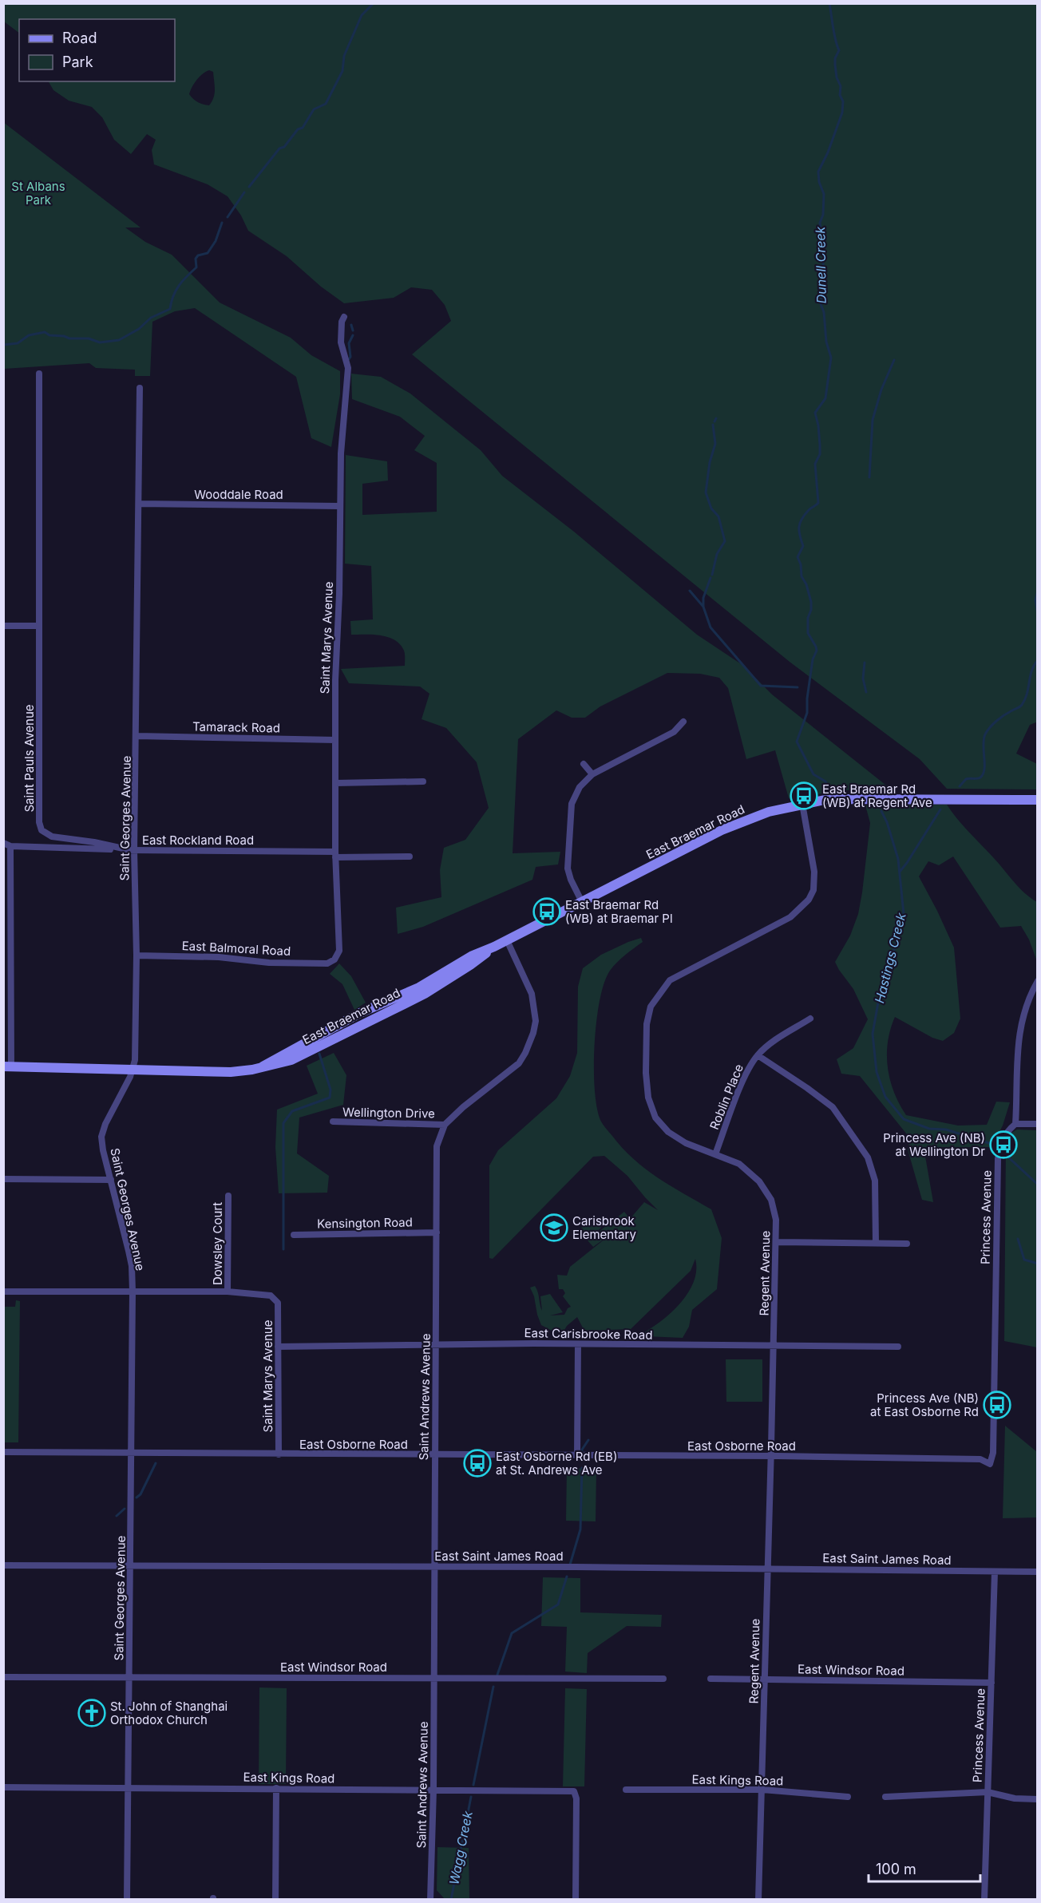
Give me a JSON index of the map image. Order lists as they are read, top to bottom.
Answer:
{
  "streets": {
    "street": [
      "Wooddale Road",
      "Saint Marys Avenue",
      "Tamarack Road",
      "Saint Pauls Avenue",
      "Saint Georges Avenue",
      "East Braemar Road",
      "East Rockland Road",
      "East Balmoral Road",
      "Roblin Place",
      "Wellington Drive",
      "Princess Avenue",
      "Kensington Road",
      "Dowsley Court",
      "Regent Avenue",
      "East Carisbrooke Road",
      "Saint Andrews Avenue",
      "East Osborne Road",
      "East Saint James Road",
      "East Windsor Road",
      "East Kings Road"
    ]
  },
  "crossings": [
    ["Wooddale Road", "Saint Marys Avenue"],
    ["Wooddale Road", "Saint Georges Avenue"],
    ["Saint Marys Avenue", "Tamarack Road"],
    ["Saint Marys Avenue", "East Rockland Road"],
    ["Saint Marys Avenue", "East Balmoral Road"],
    ["Saint Marys Avenue", "Dowsley Court"],
    ["Saint Marys Avenue", "East Carisbrooke Road"],
    ["Saint Marys Avenue", "East Osborne Road"],
    ["Tamarack Road", "Saint Georges Avenue"],
    ["Saint Pauls Avenue", "Saint Georges Avenue"],
    ["Saint Pauls Avenue", "East Rockland Road"],
    ["Saint Georges Avenue", "East Braemar Road"],
    ["Saint Georges Avenue", "East Rockland Road"],
    ["Saint Georges Avenue", "East Balmoral Road"],
    ["Saint Georges Avenue", "East Osborne Road"],
    ["Saint Georges Avenue", "East Saint James Road"],
    ["Saint Georges Avenue", "East Windsor Road"],
    ["Saint Georges Avenue", "East Kings Road"],
    ["East Braemar Road", "Regent Avenue"],
    ["East Braemar Road", "Saint Andrews Avenue"],
    ["Roblin Place", "Regent Avenue"],
    ["Wellington Drive", "Saint Andrews Avenue"],
    ["Princess Avenue", "East Osborne Road"],
    ["Princess Avenue", "East Saint James Road"],
    ["Princess Avenue", "East Windsor Road"],
    ["Kensington Road", "Saint Andrews Avenue"],
    ["Regent Avenue", "East Carisbrooke Road"],
    ["Regent Avenue", "East Osborne Road"],
    ["Regent Avenue", "East Saint James Road"],
    ["Regent Avenue", "East Windsor Road"],
    ["Regent Avenue", "East Kings Road"],
    ["East Carisbrooke Road", "Saint Andrews Avenue"],
    ["Saint Andrews Avenue", "East Osborne Road"],
    ["Saint Andrews Avenue", "East Saint James Road"],
    ["Saint Andrews Avenue", "East Windsor Road"],
    ["Saint Andrews Avenue", "East Kings Road"]
  ],
  "water": ["Dunell Creek", "Hastings Creek", "Wagg Creek"],
  "parks": ["St Albans Park"],
  "places": {
    "bus stop": [
      "East Braemar Rd (WB) at Regent Ave",
      "East Braemar Rd (WB) at Braemar Pl",
      "Princess Ave (NB) at Wellington Dr",
      "Princess Ave (NB) at East Osborne Rd",
      "East Osborne Rd (EB) at St. Andrews Ave"
    ],
    "school or university": ["Carisbrook Elementary"],
    "church": ["St. John of Shanghai Orthodox Church"]
  },
  "legend": ["Road", "Park"],
  "scale_bar": "100 m"
}
